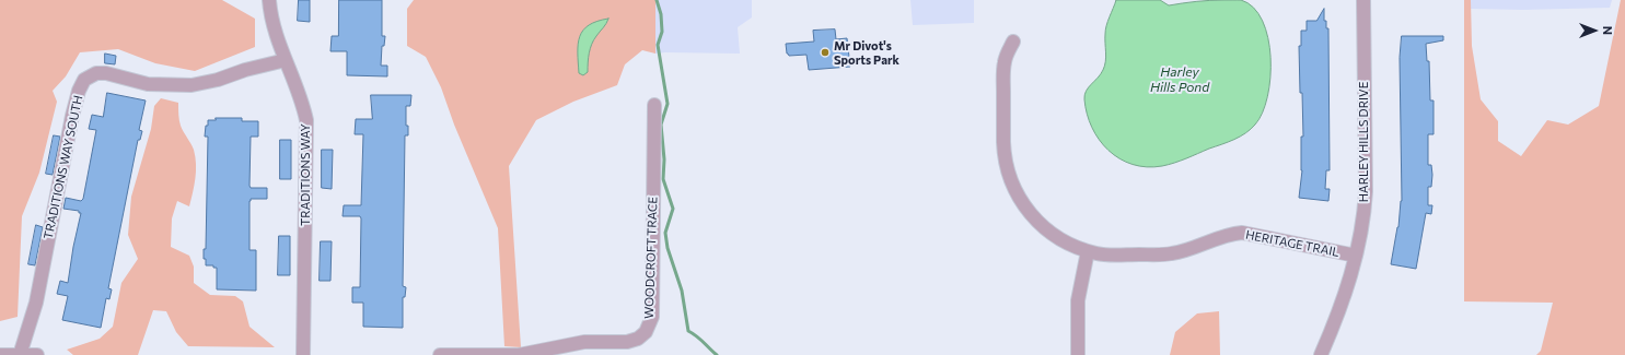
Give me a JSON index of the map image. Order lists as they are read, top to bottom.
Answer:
{
  "streets": {
    "street": [
      "HARLEY HILLS DRIVE",
      "TRADITIONS WAY SOUTH",
      "TRADITIONS WAY",
      "HERITAGE TRAIL",
      "WOODCROFT TRACE"
    ]
  },
  "crossings": [
    ["HARLEY HILLS DRIVE", "HERITAGE TRAIL"],
    ["TRADITIONS WAY SOUTH", "TRADITIONS WAY"]
  ],
  "water": ["Harley Hills Pond"],
  "places": ["Mr Divot's Sports Park"],
  "north": "right"
}
